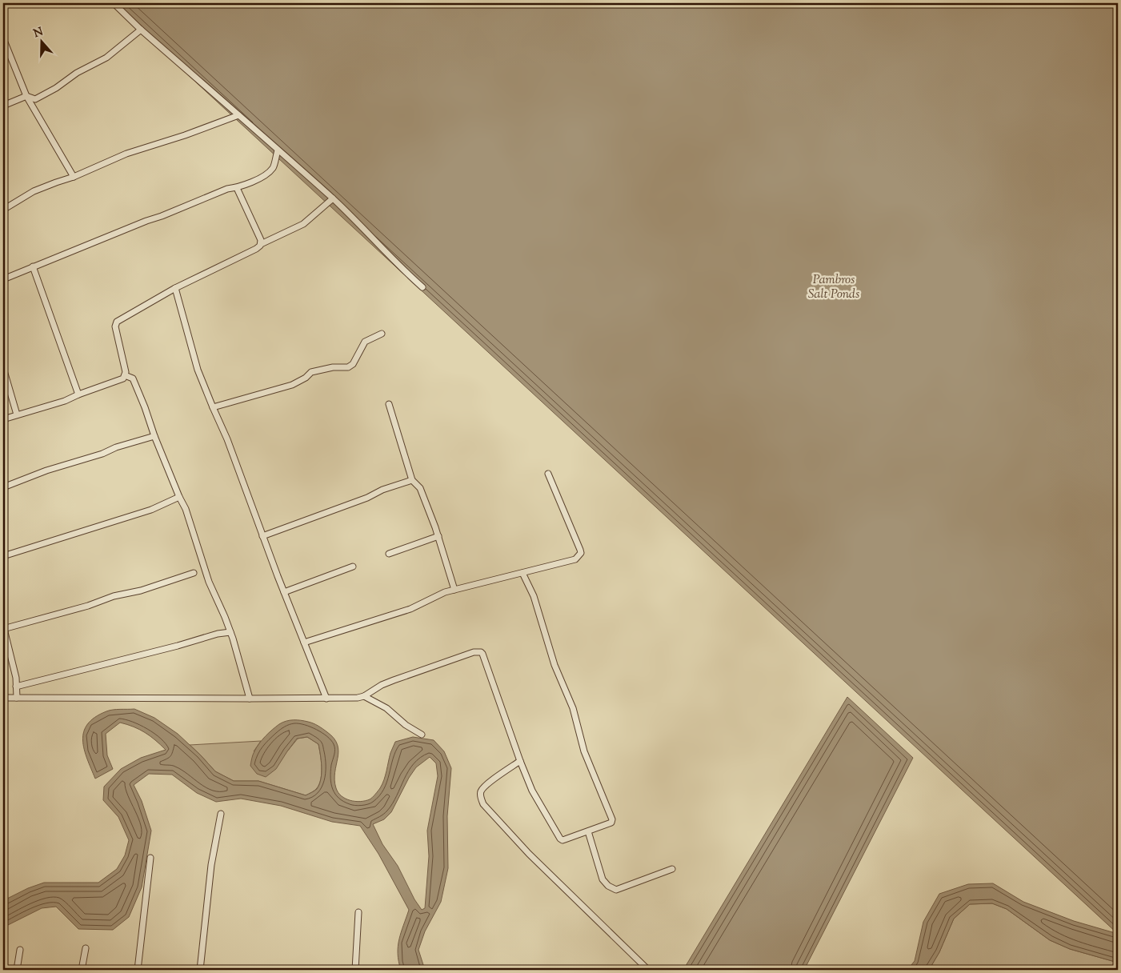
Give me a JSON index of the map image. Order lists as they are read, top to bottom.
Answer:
{
  "water": ["Pambros Salt Ponds"],
  "north": "top"
}
